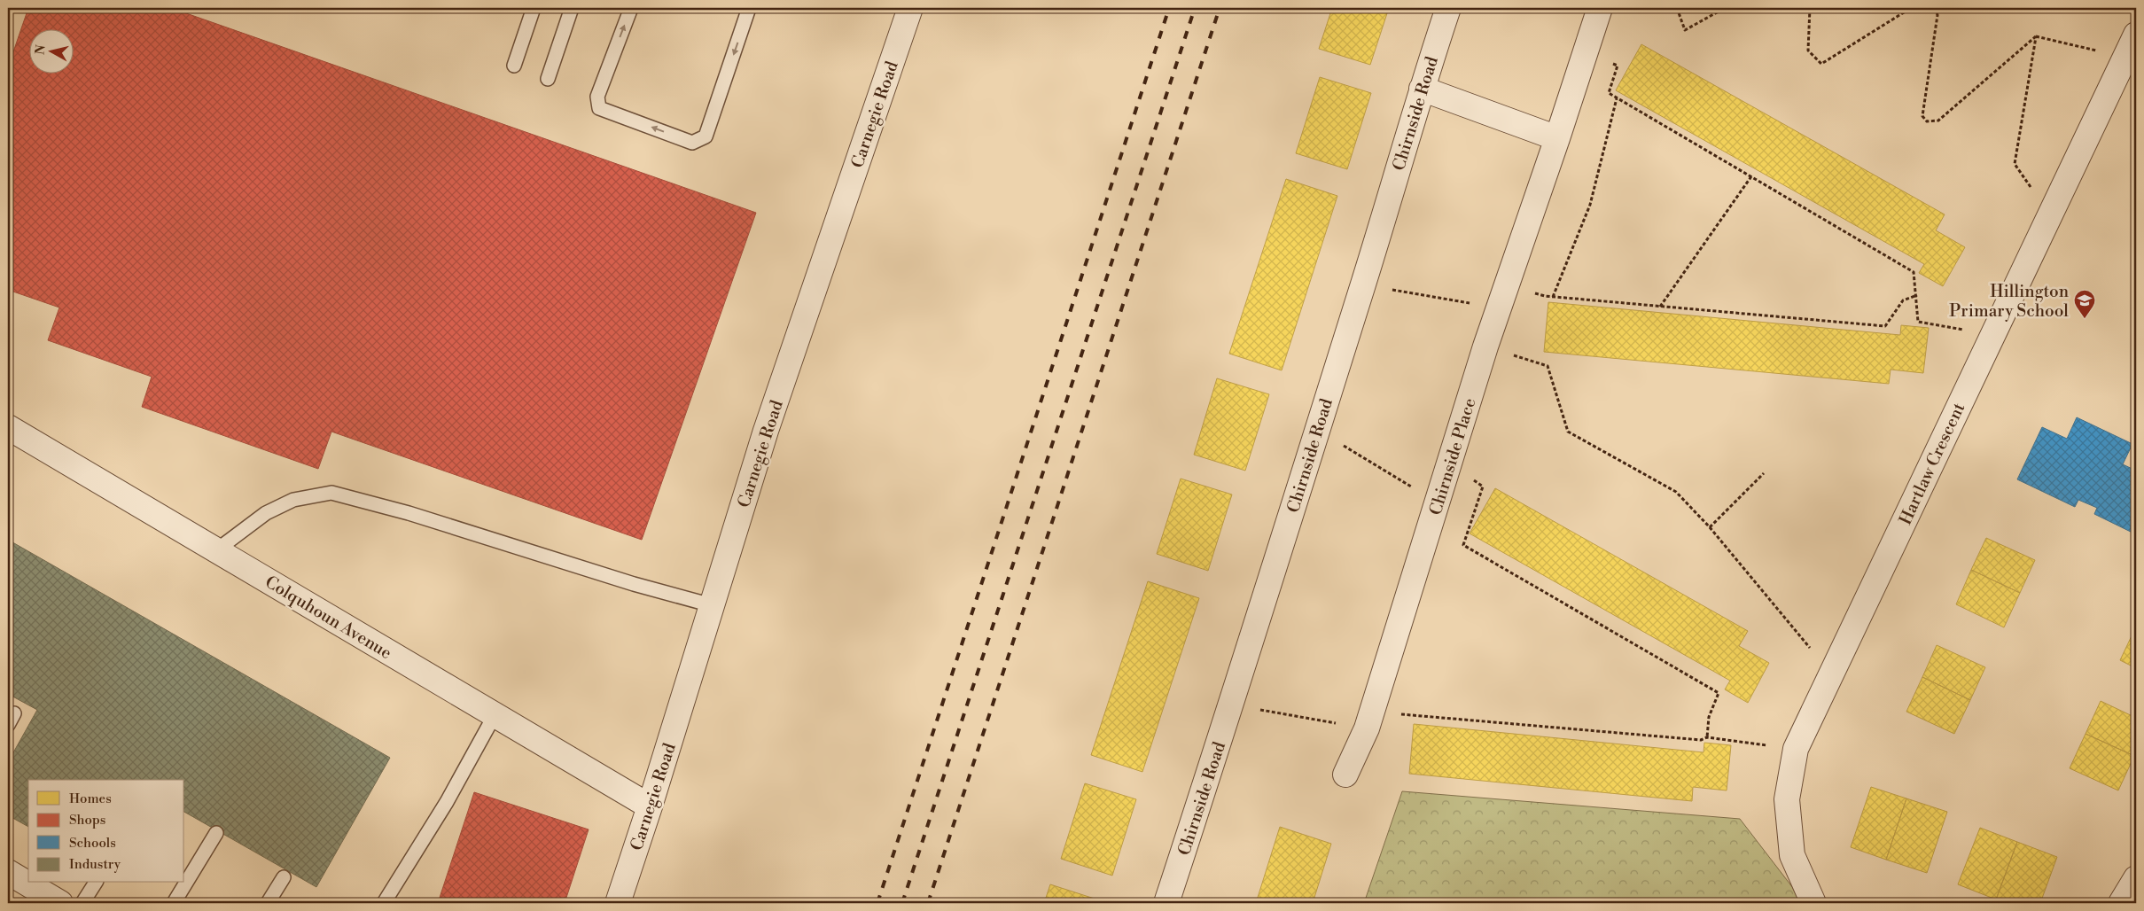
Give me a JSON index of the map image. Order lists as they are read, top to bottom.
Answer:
{
  "streets": {
    "street": [
      "Chirnside Road",
      "Carnegie Road",
      "Chirnside Place",
      "Hartlaw Crescent",
      "Colquhoun Avenue"
    ]
  },
  "crossings": [
    ["Carnegie Road", "Colquhoun Avenue"]
  ],
  "places": {
    "school or university": ["Hillington Primary School"]
  },
  "legend": [
    "Homes",
    "Shops",
    "Schools",
    "Industry"
  ],
  "north": "left"
}
